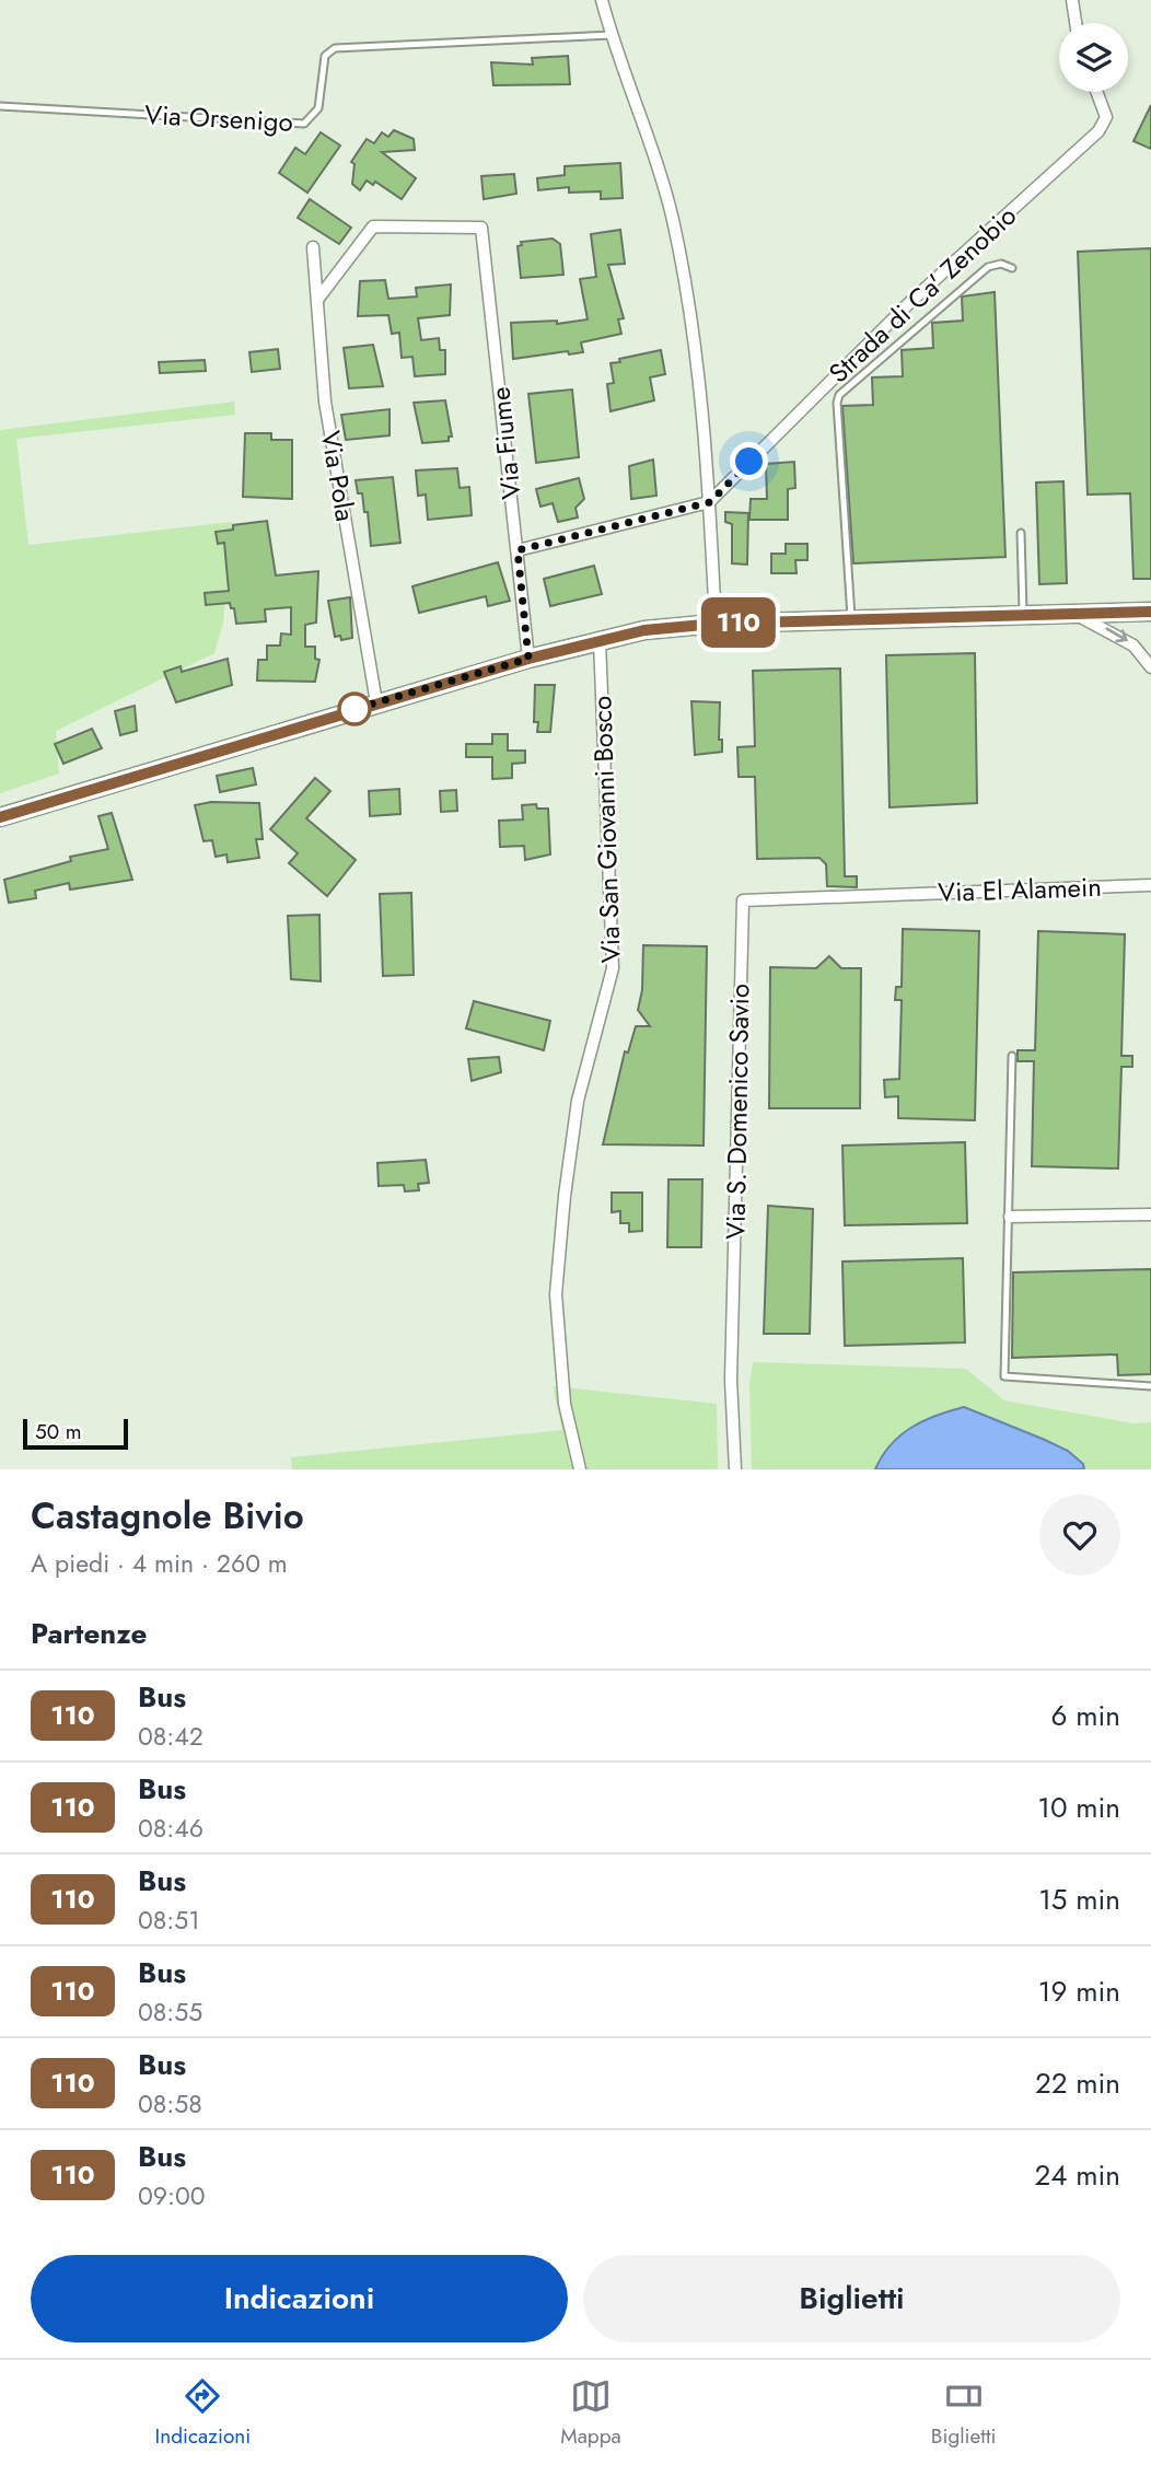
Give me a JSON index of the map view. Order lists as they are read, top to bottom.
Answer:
{
  "streets": {
    "street": [
      "Strada di Ca' Zenobio",
      "Via Fiume",
      "Via Pola",
      "Via San Giovanni Bosco",
      "Via El Alamein",
      "Via S. Domenico Savio"
    ],
    "lane": ["Via Orsenigo"]
  },
  "crossings": [
    ["Via Fiume", "Via Pola"],
    ["Via El Alamein", "Via S. Domenico Savio"]
  ],
  "lines": ["bus line 110"],
  "scale_bar": "50 m",
  "page": {
    "on_map": "110",
    "scale": "50 m",
    "heading": [
      ["Castagnole Bivio", "A piedi · 4 min · 260 m"],
      "Partenze"
    ],
    "list": [
      {
        "mark": "110",
        "name": "Bus",
        "note": "08:42",
        "value": "6 min"
      },
      {
        "mark": "110",
        "name": "Bus",
        "note": "08:46",
        "value": "10 min"
      },
      {
        "mark": "110",
        "name": "Bus",
        "note": "08:51",
        "value": "15 min"
      },
      {
        "mark": "110",
        "name": "Bus",
        "note": "08:55",
        "value": "19 min"
      },
      {
        "mark": "110",
        "name": "Bus",
        "note": "08:58",
        "value": "22 min"
      },
      {
        "mark": "110",
        "name": "Bus",
        "note": "09:00",
        "value": "24 min"
      }
    ],
    "buttons": ["Indicazioni", "Biglietti"],
    "tabs": ["Indicazioni", "Mappa", "Biglietti"]
  }
}
